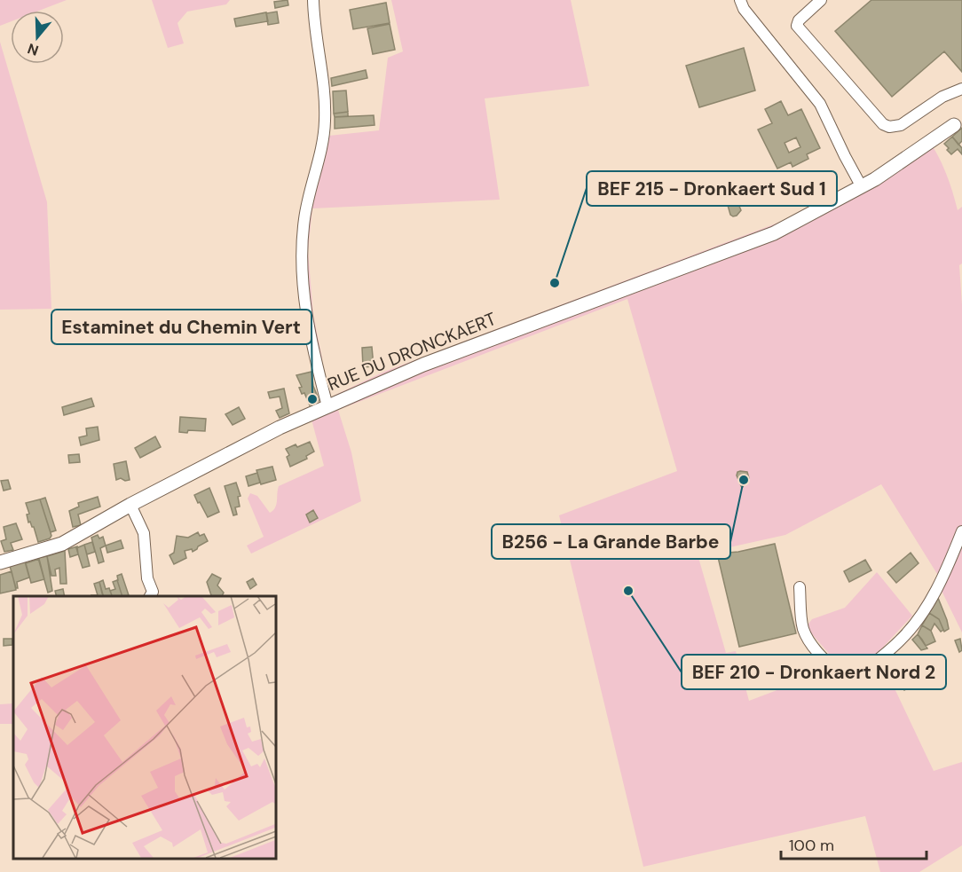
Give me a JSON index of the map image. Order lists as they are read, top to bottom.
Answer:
{
  "streets": {
    "main road": ["RUE DU DRONCKAERT"]
  },
  "places": [
    "BEF 215 - Dronkaert Sud 1",
    "Estaminet du Chemin Vert",
    "B256 - La Grande Barbe",
    "BEF 210 - Dronkaert Nord 2"
  ],
  "scale_bar": "100 m",
  "north": "bottom"
}
